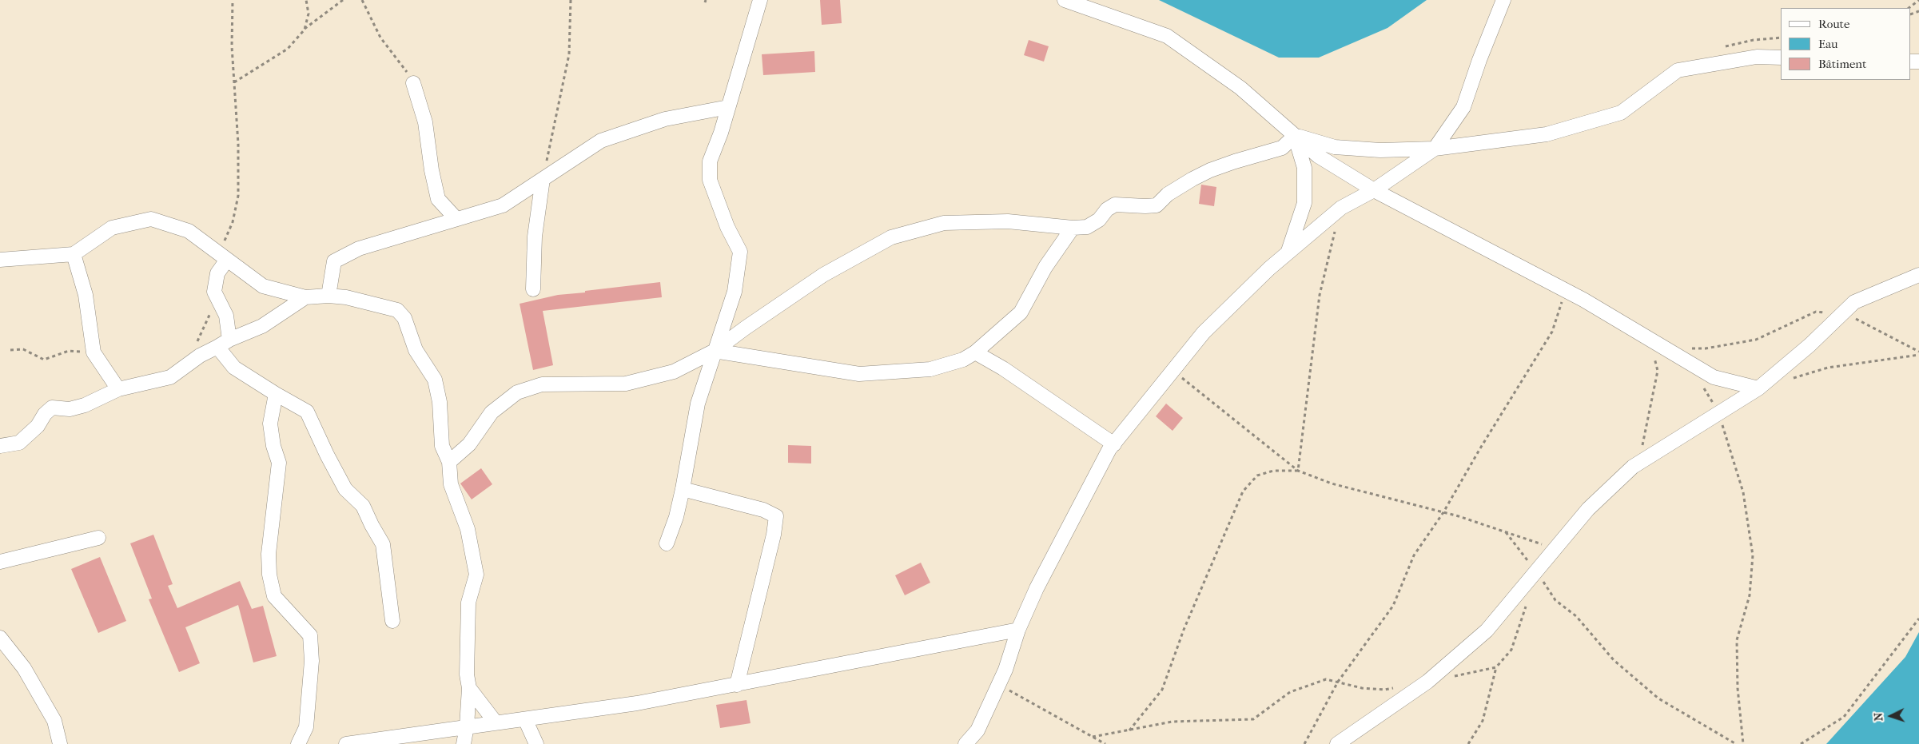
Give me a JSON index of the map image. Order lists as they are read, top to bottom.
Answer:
{
  "legend": ["Route", "Eau", "Bâtiment"],
  "north": "left"
}
